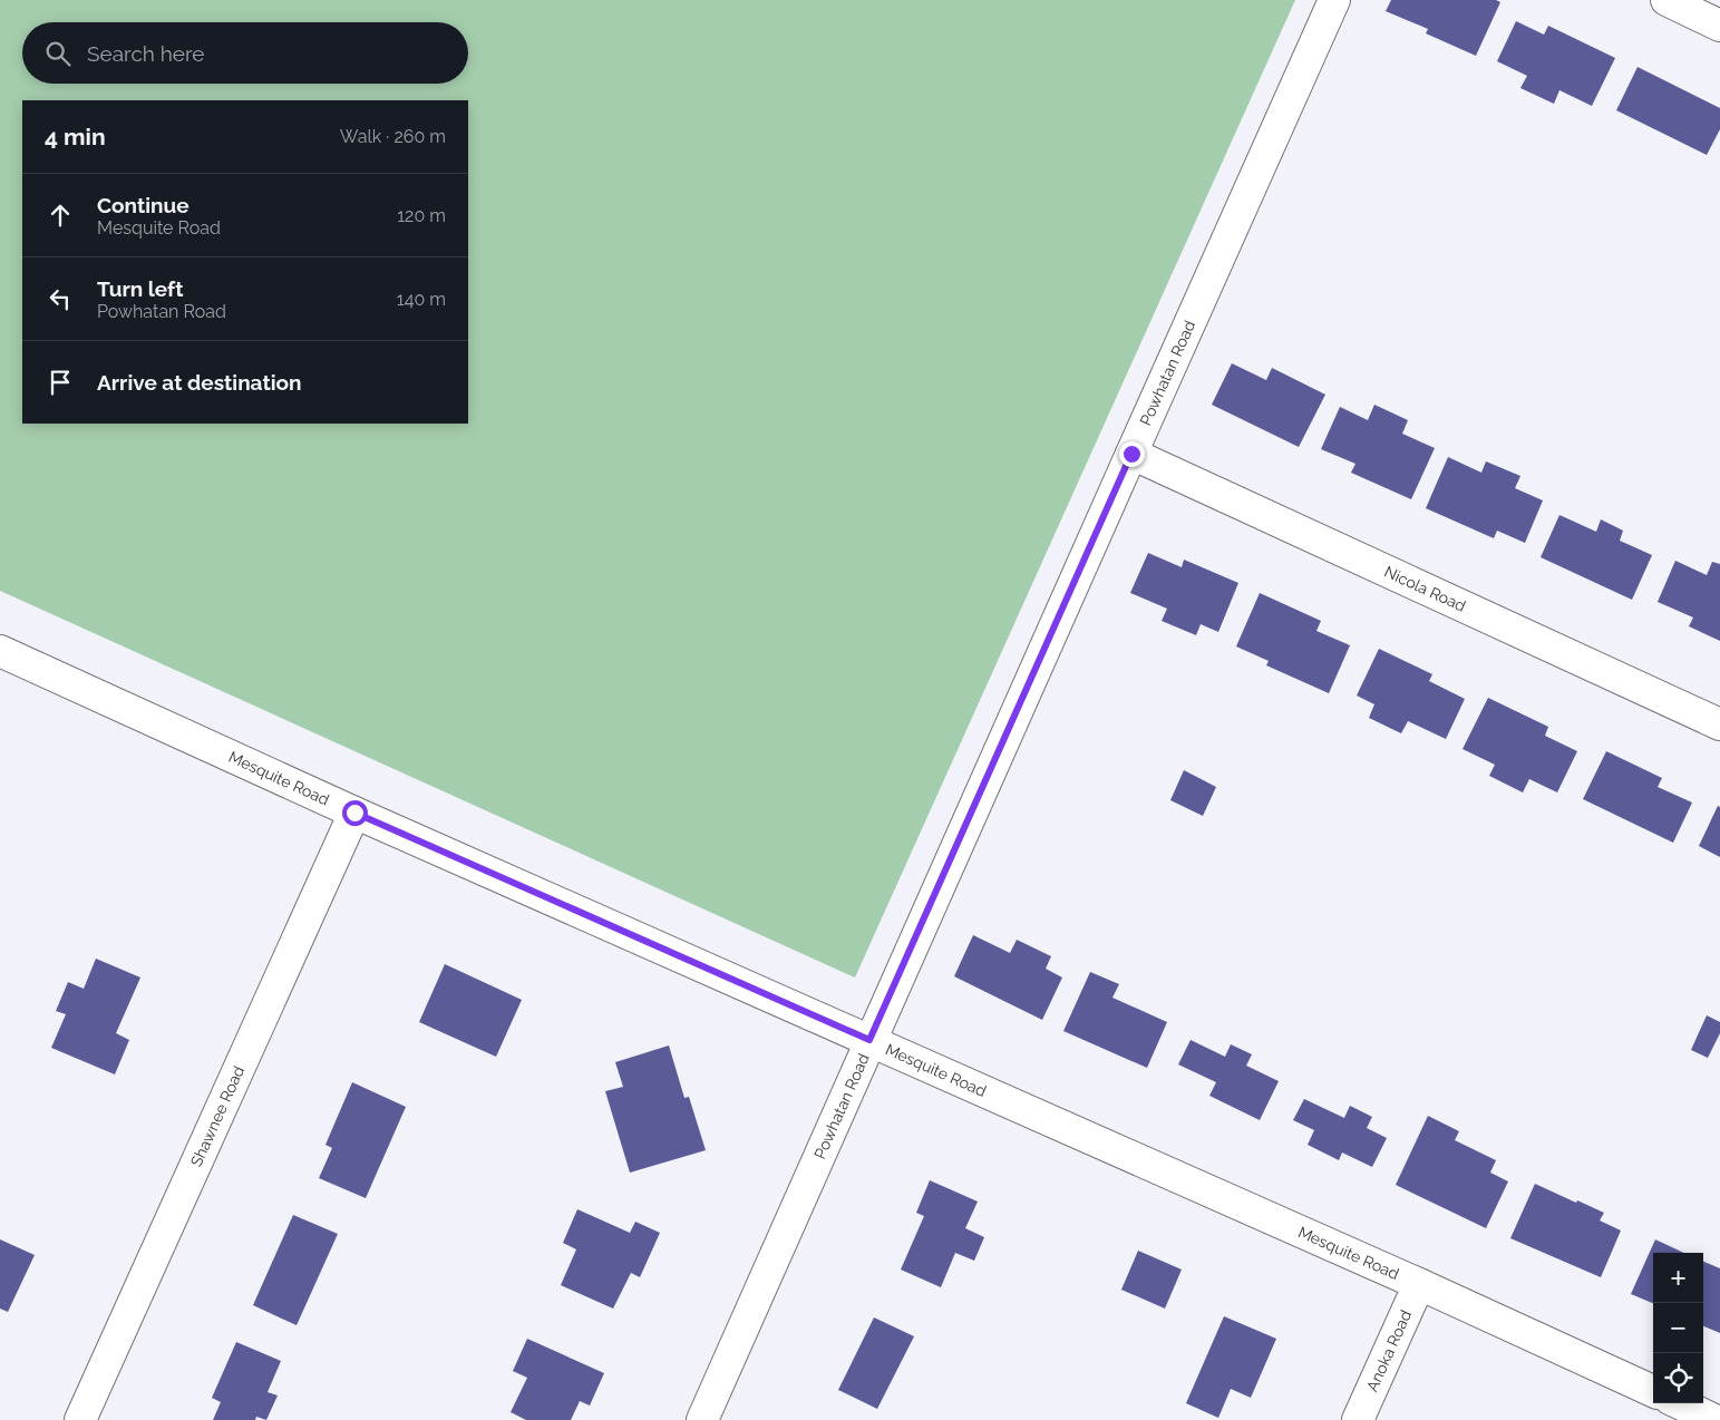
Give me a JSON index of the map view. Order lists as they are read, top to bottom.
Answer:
{
  "streets": {
    "street": [
      "Powhatan Road",
      "Nicola Road",
      "Mesquite Road",
      "Shawnee Road",
      "Anoka Road"
    ]
  },
  "crossings": [
    ["Powhatan Road", "Nicola Road"],
    ["Powhatan Road", "Mesquite Road"],
    ["Mesquite Road", "Shawnee Road"],
    ["Mesquite Road", "Anoka Road"]
  ],
  "page": {
    "search": "Search here",
    "heading": ["4 min", "Walk · 260 m"],
    "list": [
      ["Continue", "Mesquite Road", "120 m"],
      ["Turn left", "Powhatan Road", "140 m"],
      "Arrive at destination"
    ],
    "map_buttons": ["+", "−"]
  }
}
